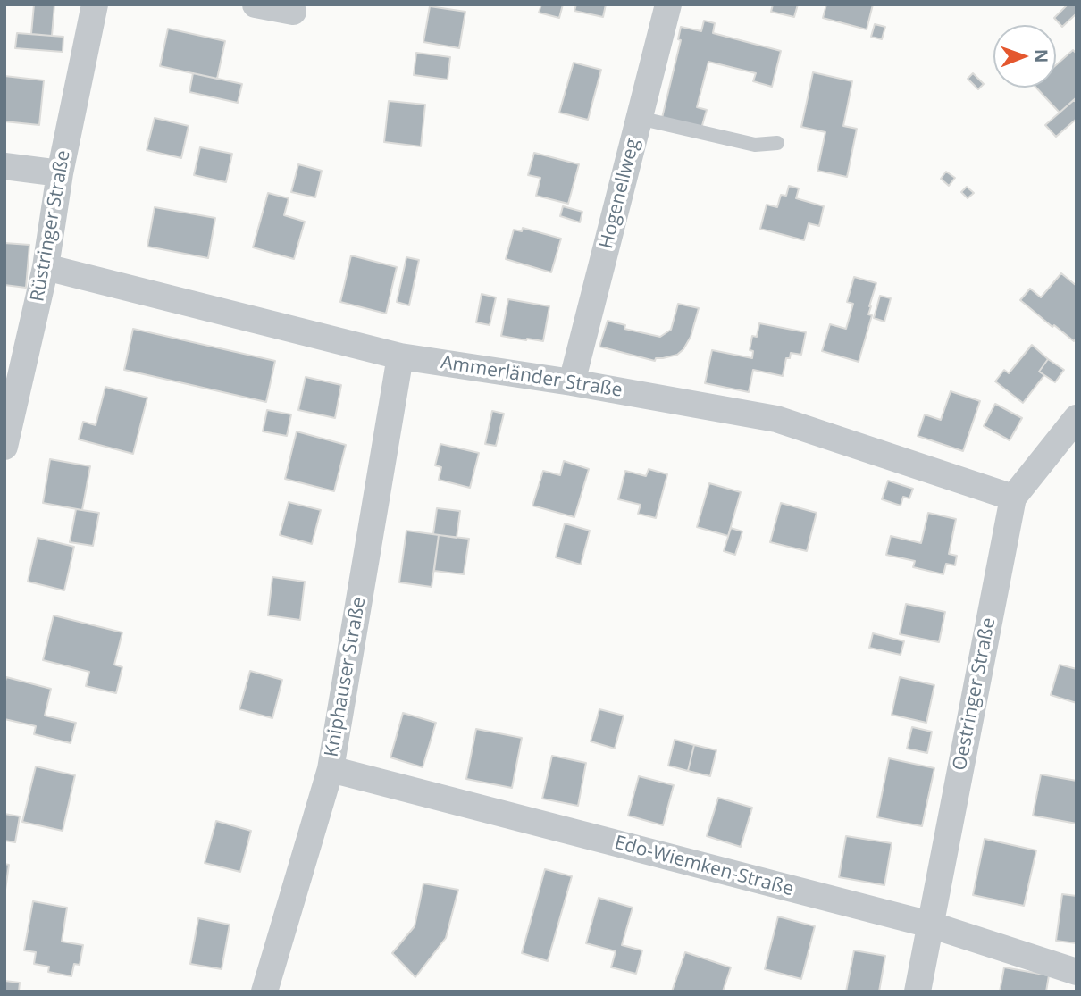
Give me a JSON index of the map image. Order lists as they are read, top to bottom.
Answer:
{
  "streets": {
    "street": [
      "Hogenellweg",
      "Rüstringer Straße",
      "Ammerländer Straße",
      "Kniphauser Straße",
      "Oestringer Straße",
      "Edo-Wiemken-Straße"
    ]
  },
  "crossings": [
    ["Hogenellweg", "Ammerländer Straße"],
    ["Rüstringer Straße", "Ammerländer Straße"],
    ["Ammerländer Straße", "Kniphauser Straße"],
    ["Ammerländer Straße", "Oestringer Straße"],
    ["Kniphauser Straße", "Edo-Wiemken-Straße"],
    ["Oestringer Straße", "Edo-Wiemken-Straße"]
  ],
  "north": "right"
}
